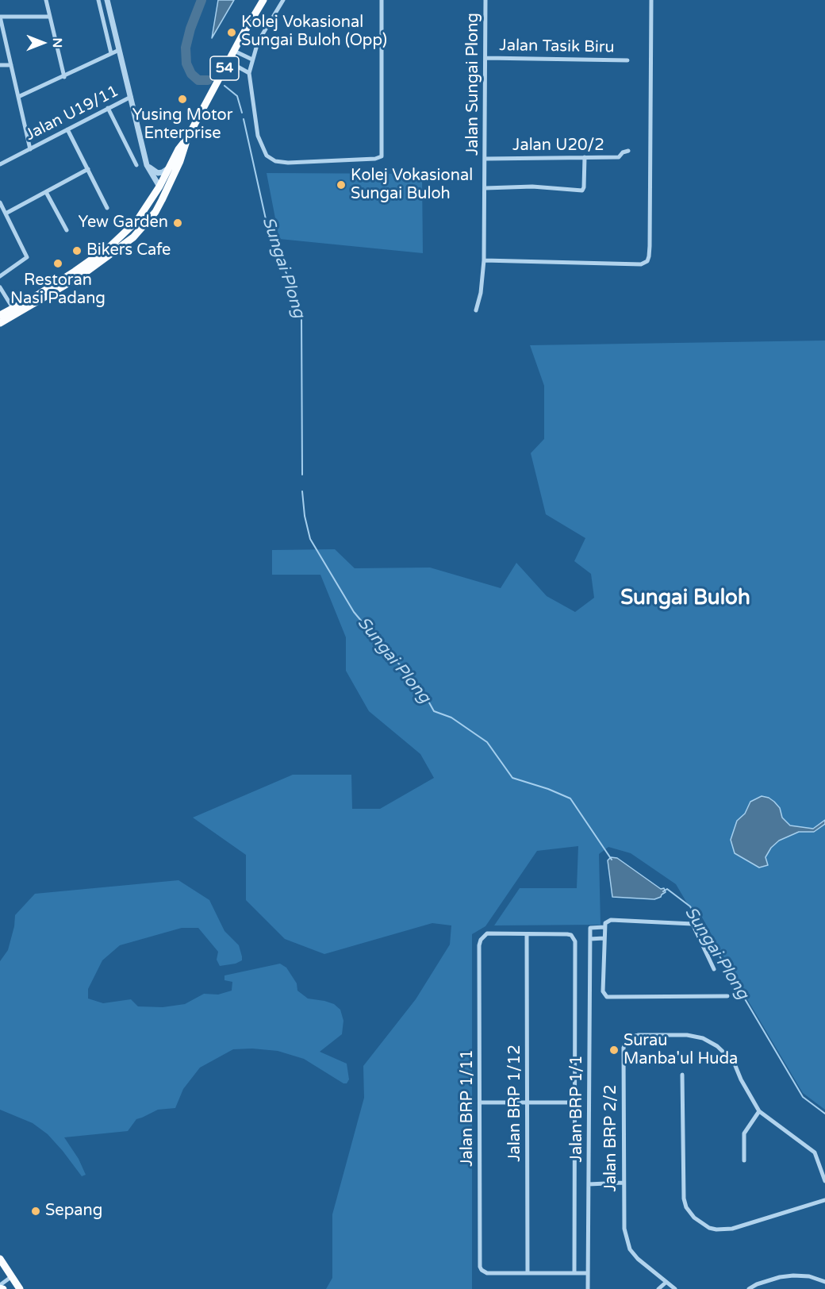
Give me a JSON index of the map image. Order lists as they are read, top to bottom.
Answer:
{
  "streets": {
    "highway": ["54"],
    "street": [
      "Jalan Tasik Biru",
      "Jalan Sungai Plong",
      "Jalan U19/11",
      "Jalan U20/2",
      "Jalan BRP 1/12",
      "Jalan BRP 1/11",
      "Jalan BRP 1/1",
      "Jalan BRP 2/2"
    ]
  },
  "crossings": [
    ["Jalan Tasik Biru", "Jalan Sungai Plong"],
    ["Jalan Sungai Plong", "Jalan U20/2"],
    ["Jalan BRP 1/12", "Jalan BRP 1/11"],
    ["Jalan BRP 1/11", "Jalan BRP 1/1"]
  ],
  "districts": ["Sungai Buloh"],
  "water": ["Sungai Plong"],
  "places": [
    "Kolej Vokasional Sungai Buloh (Opp)",
    "Yusing Motor Enterprise",
    "Kolej Vokasional Sungai Buloh",
    "Yew Garden",
    "Bikers Cafe",
    "Restoran Nasi Padang",
    "Surau Manba'ul Huda",
    "Sepang"
  ],
  "north": "right"
}
